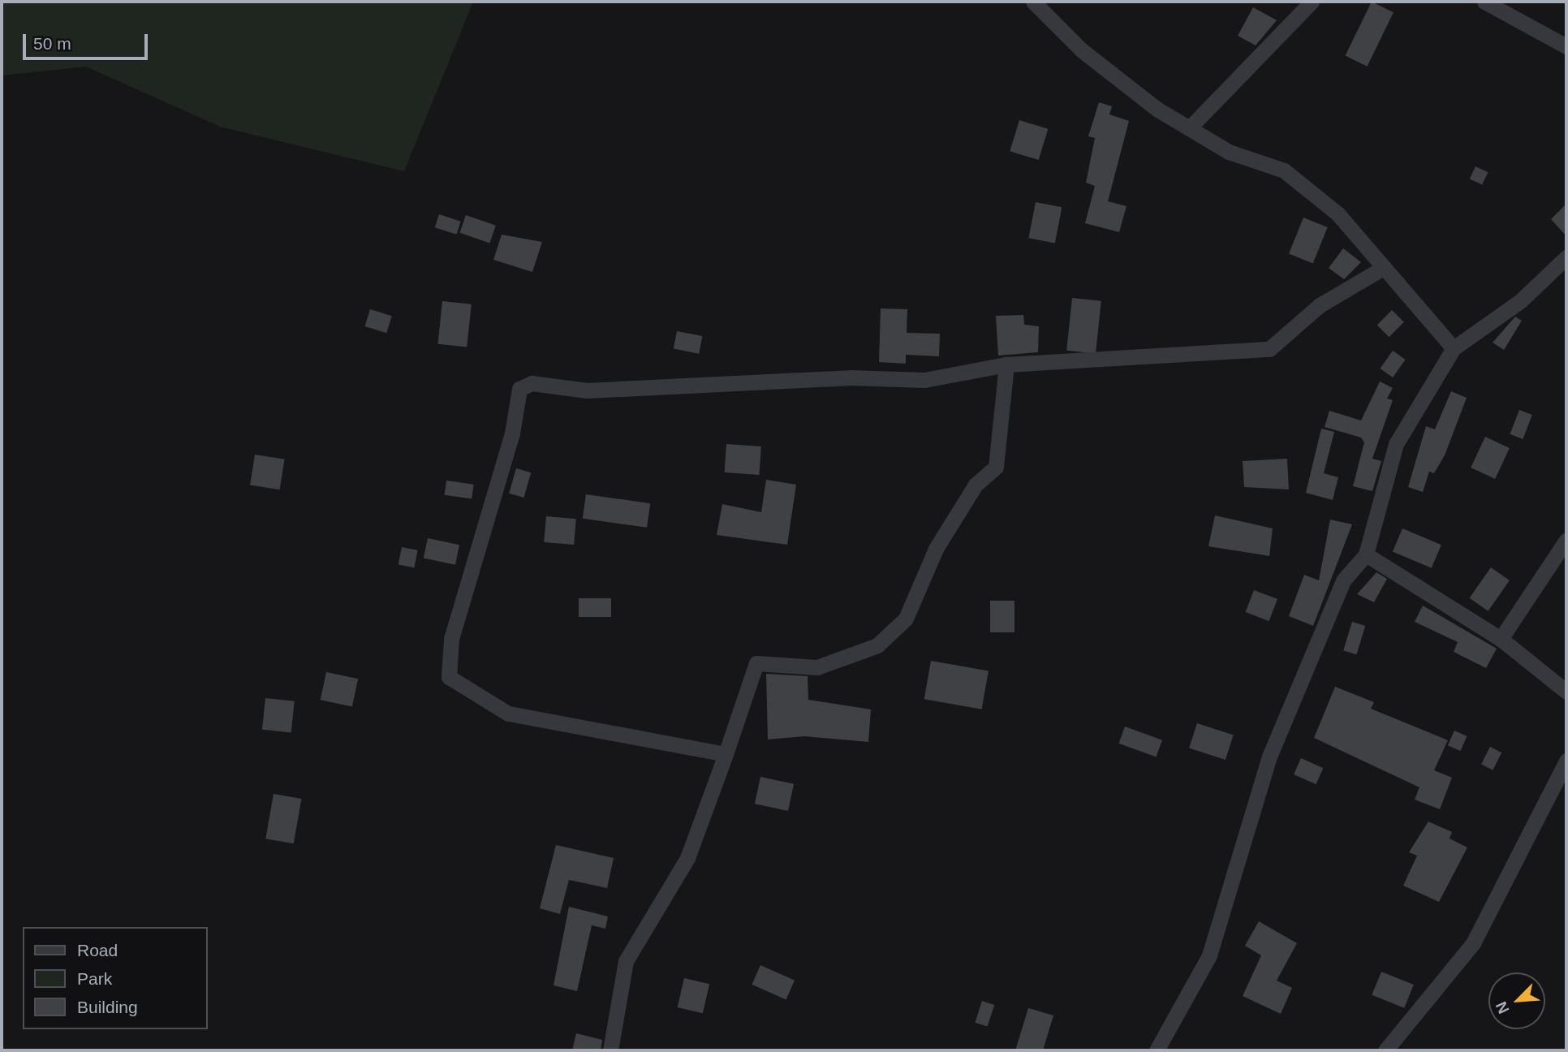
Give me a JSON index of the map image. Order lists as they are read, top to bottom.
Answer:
{
  "legend": ["Road", "Park", "Building"],
  "scale_bar": "50 m",
  "north": "bottom left"
}
